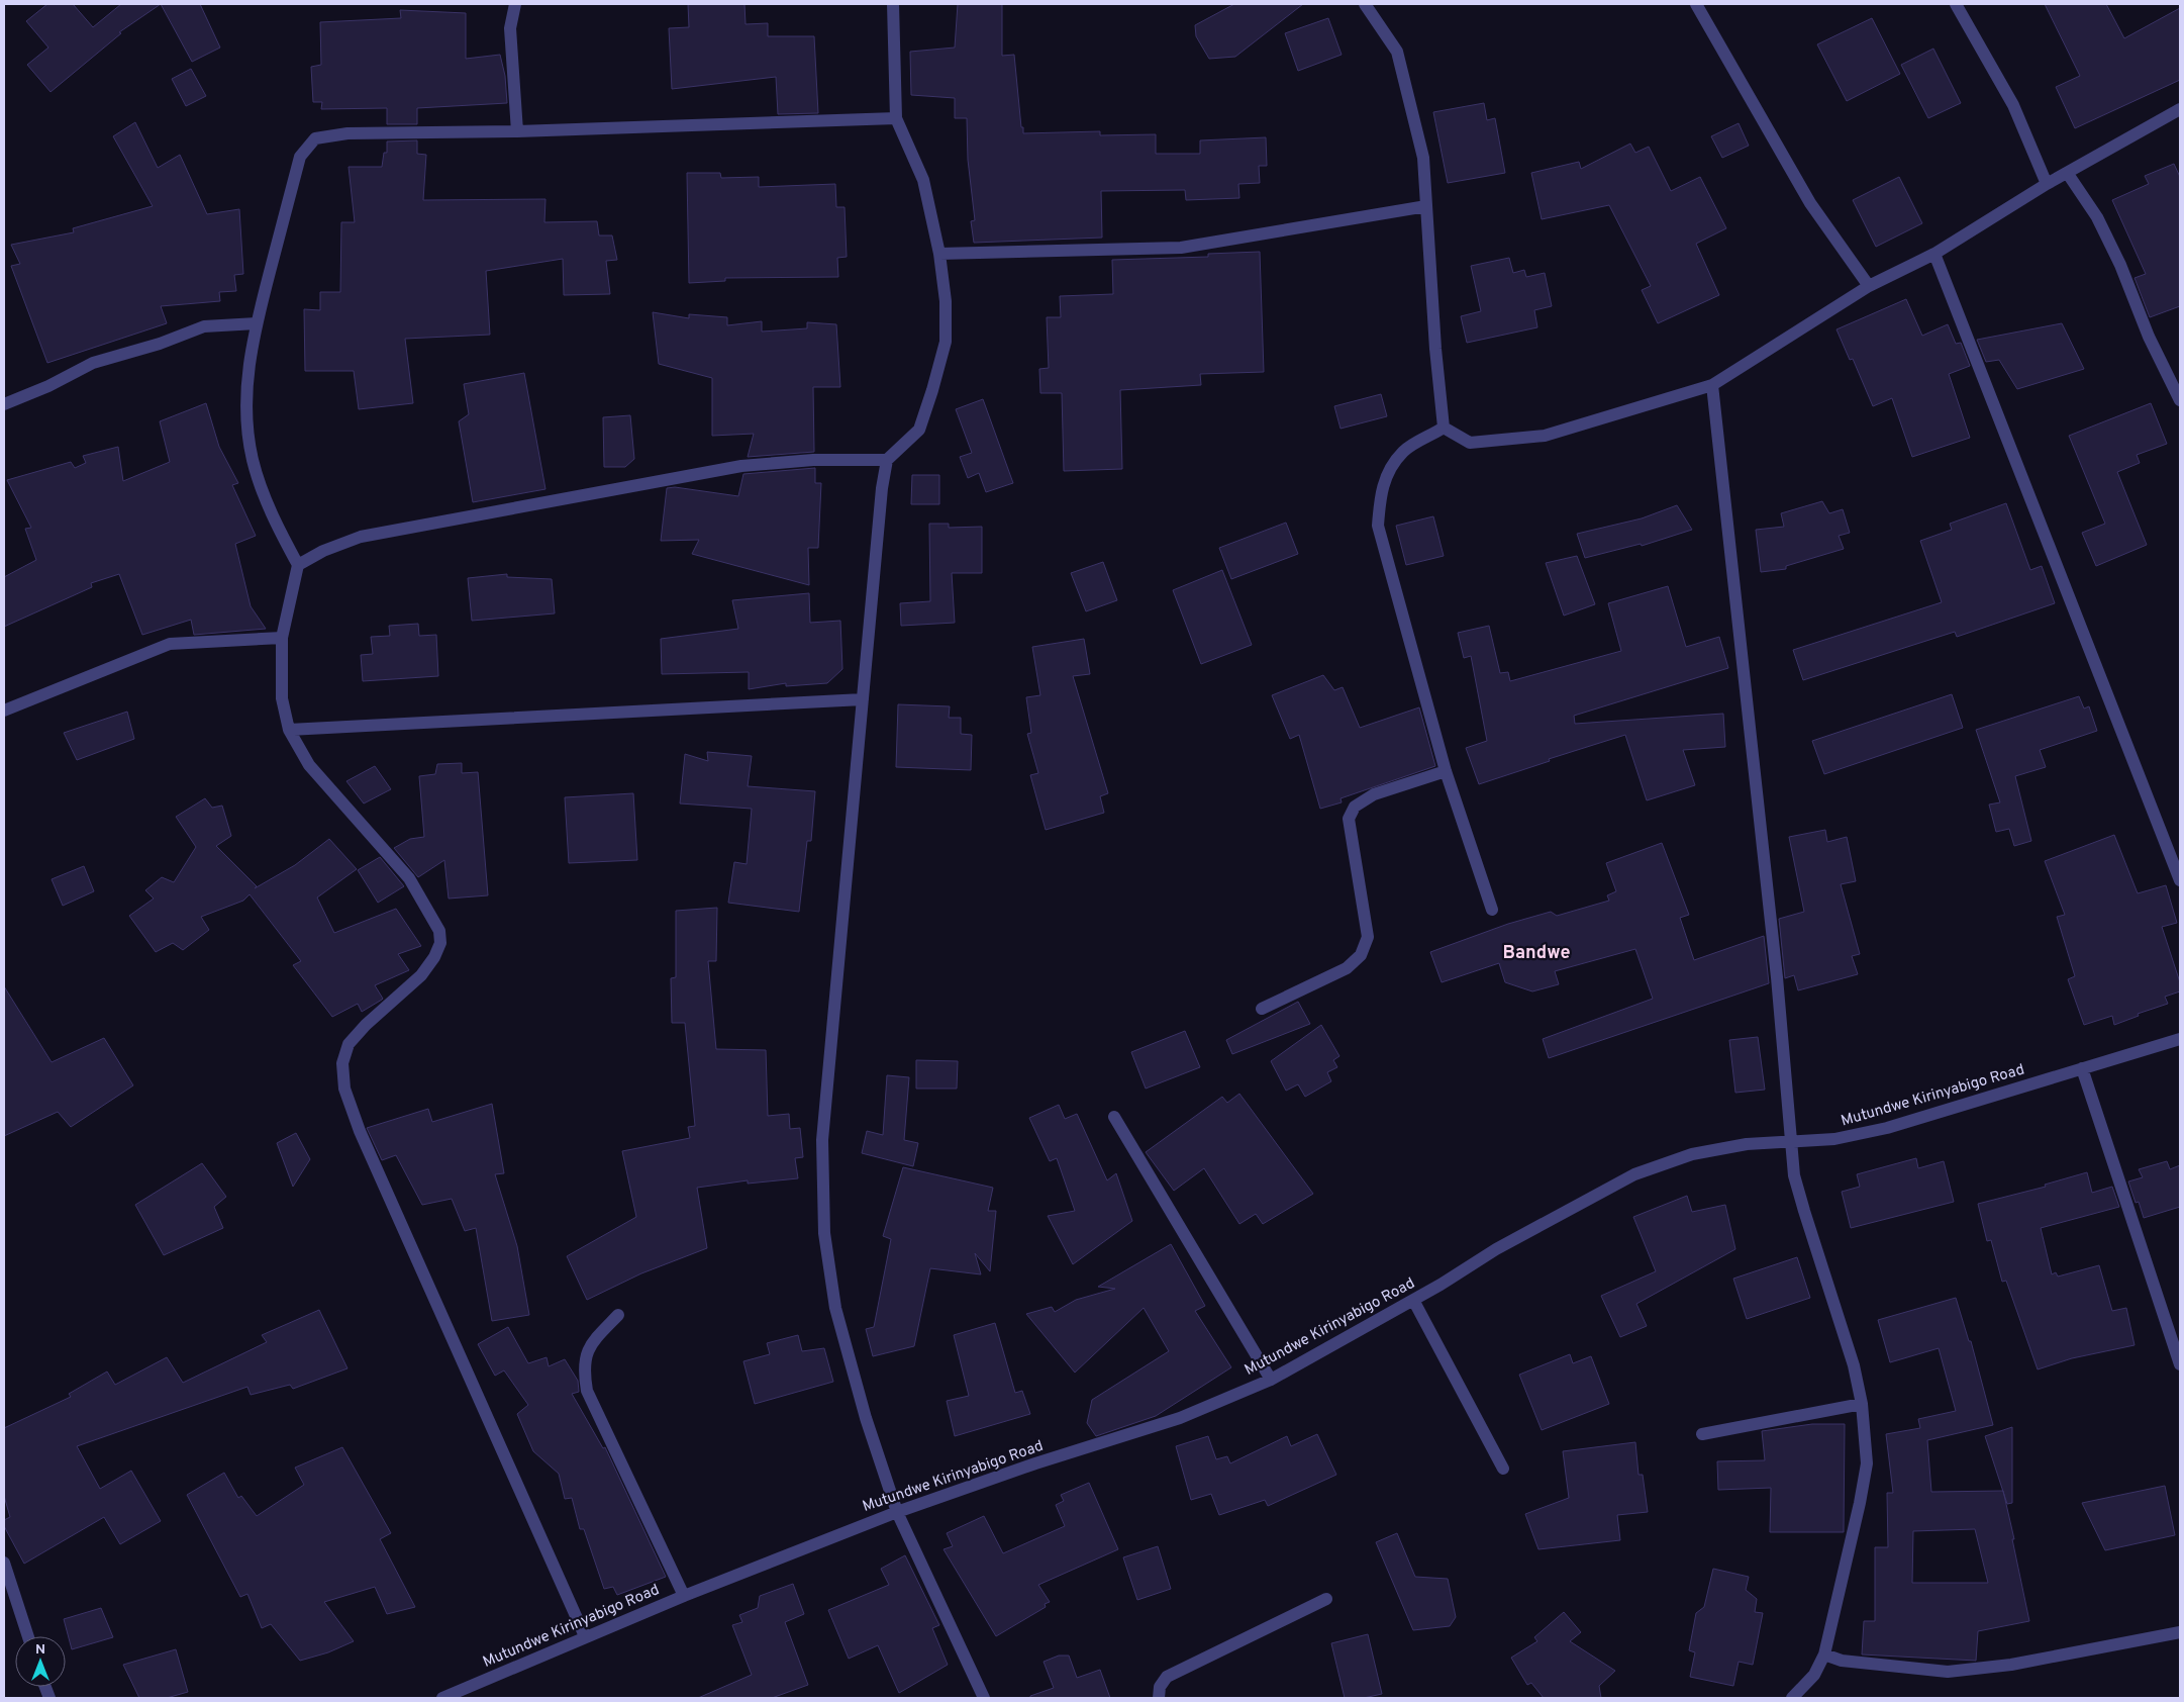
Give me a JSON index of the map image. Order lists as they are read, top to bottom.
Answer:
{
  "streets": {
    "street": ["Mutundwe Kirinyabigo Road"]
  },
  "districts": ["Bandwe"],
  "north": "top"
}
